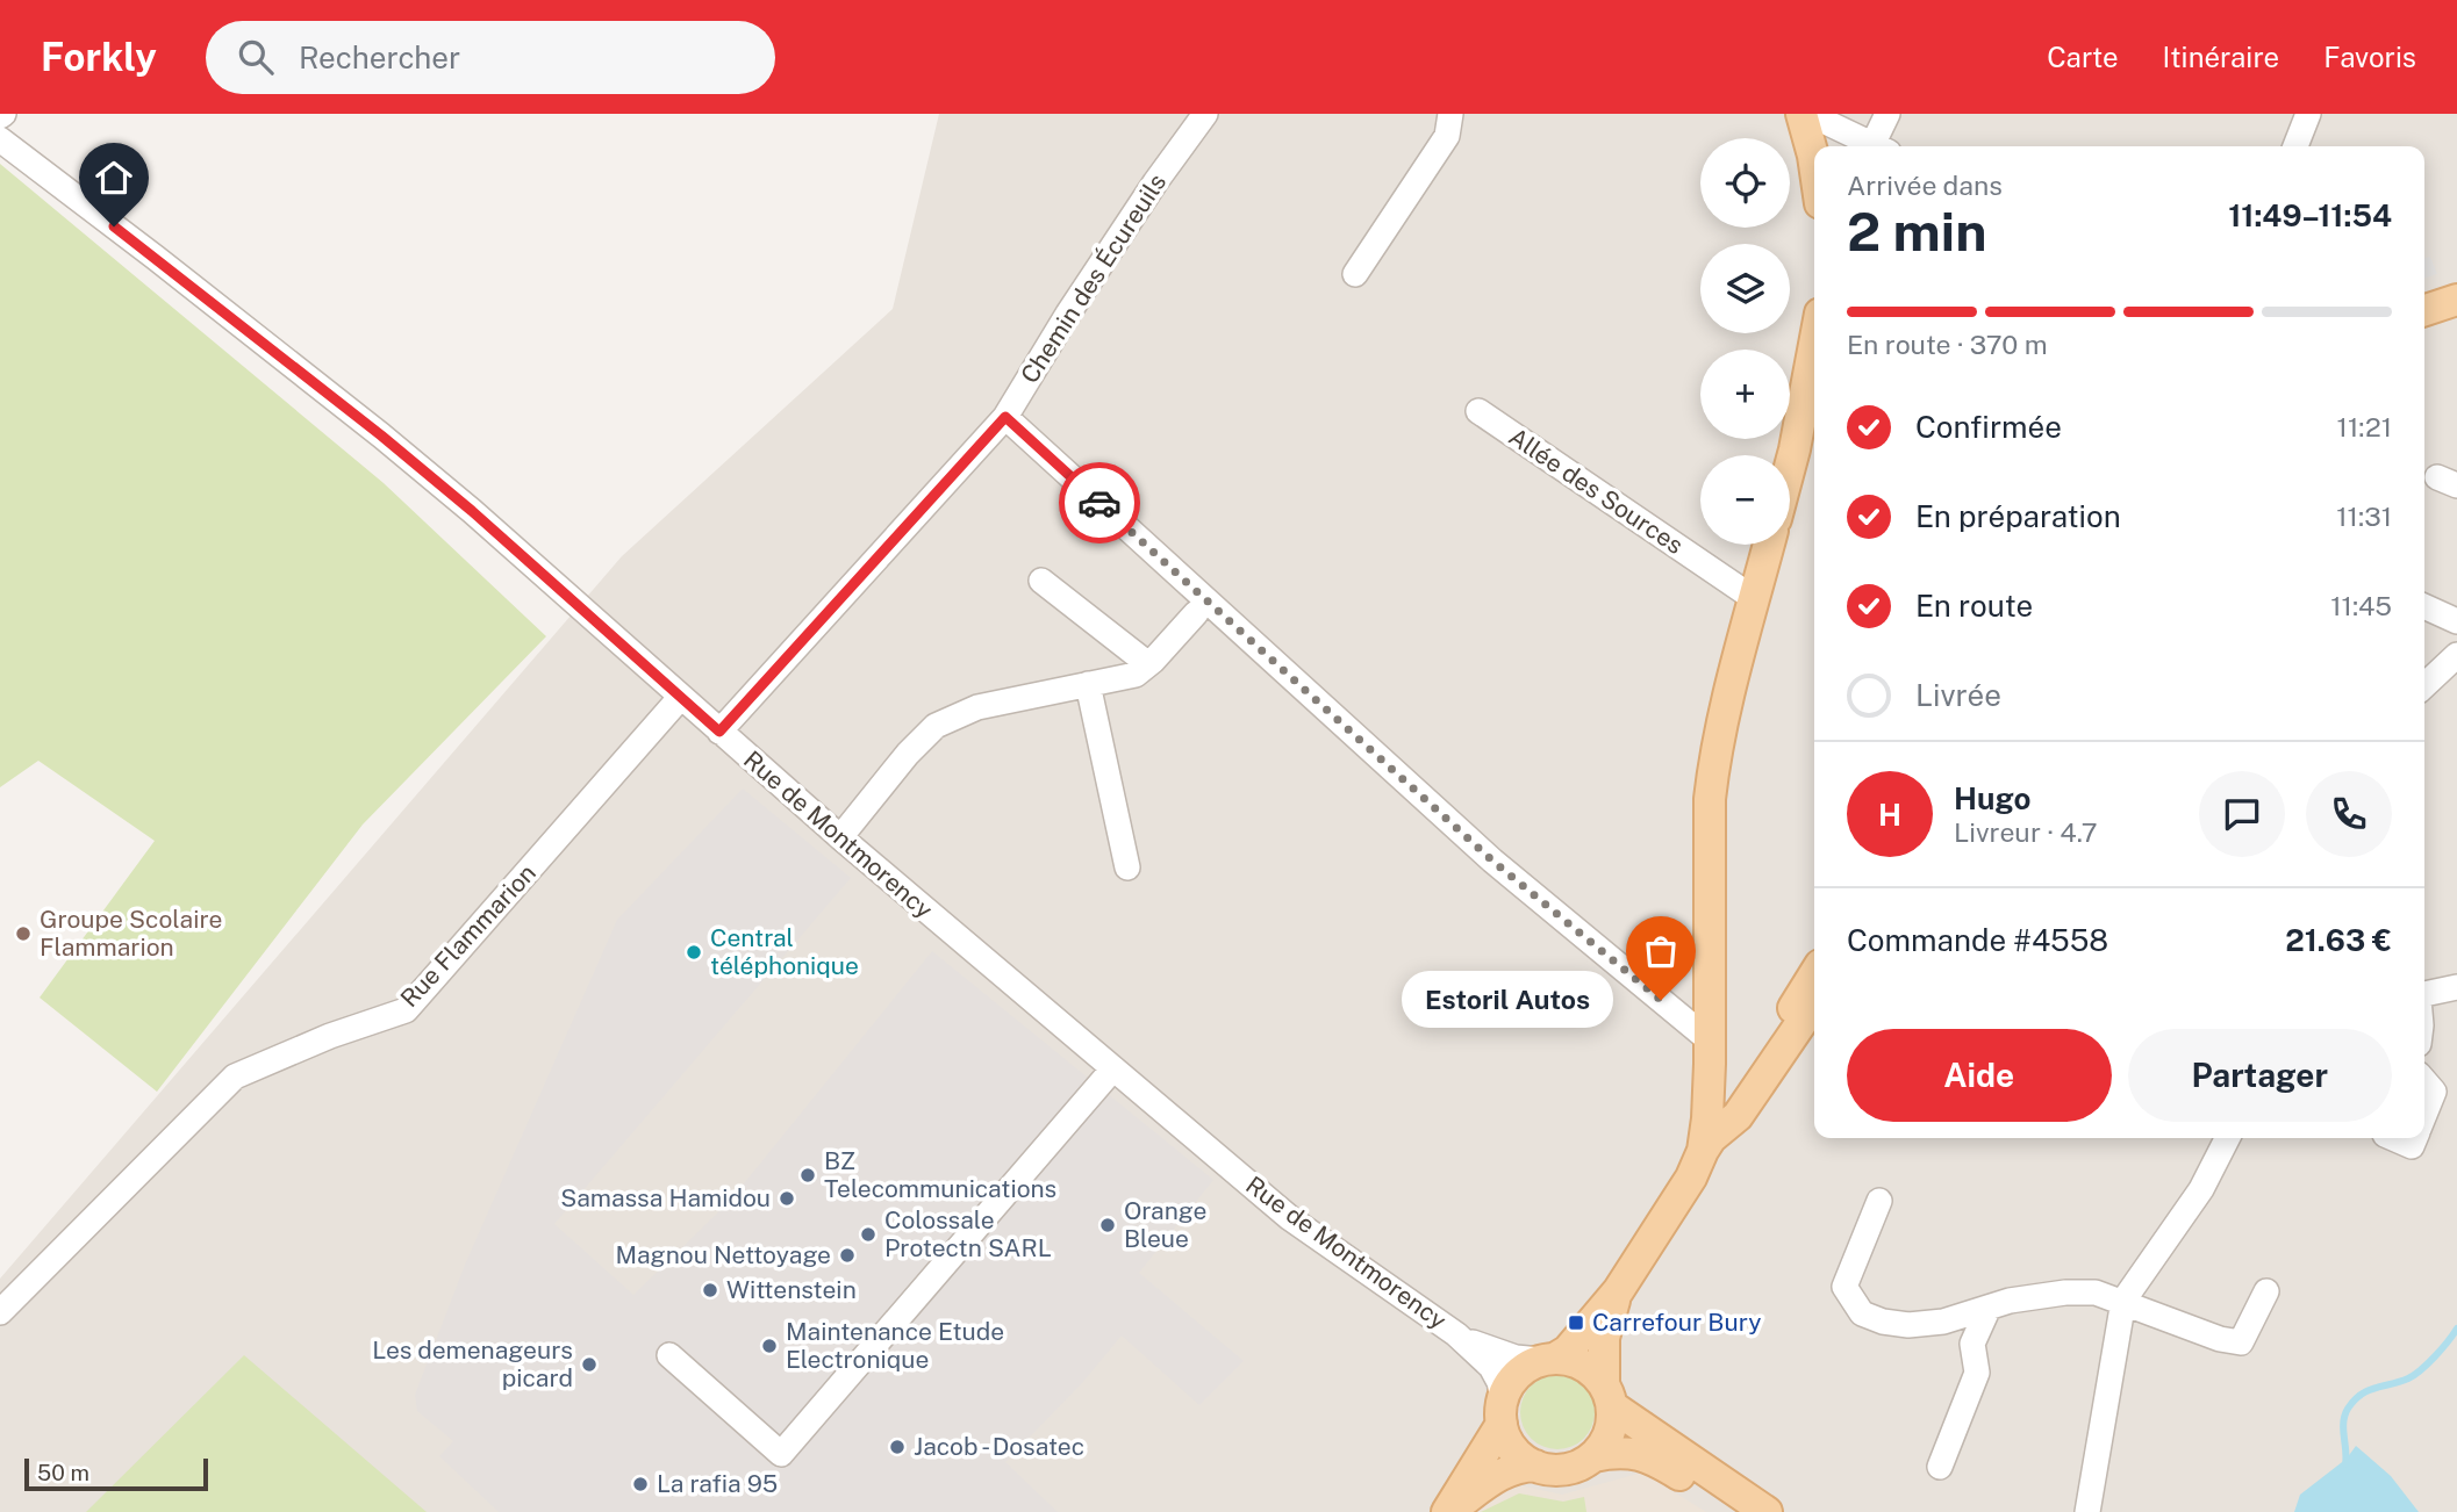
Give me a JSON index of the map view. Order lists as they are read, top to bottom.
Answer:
{
  "streets": {
    "street": [
      "Chemin des Écureuils",
      "Allée des Sources",
      "Rue de Montmorency",
      "Rue Flammarion"
    ]
  },
  "crossings": [
    ["Chemin des Écureuils", "Rue de Montmorency"],
    ["Rue de Montmorency", "Rue Flammarion"]
  ],
  "places": {
    "other": [
      "Groupe Scolaire Flammarion",
      "Central téléphonique",
      "Estoril Autos",
      "BZ Telecommunications",
      "Samassa Hamidou",
      "Orange Bleue",
      "Colossale Protectn SARL",
      "Magnou Nettoyage",
      "Wittenstein",
      "Maintenance Etude Electronique",
      "Les demenageurs picard",
      "Jacob - Dosatec",
      "La rafia 95"
    ],
    "transit": ["Carrefour Bury"]
  },
  "scale_bar": "50 m",
  "page": {
    "header": "Forkly",
    "search": "Rechercher",
    "nav": ["Carte", "Itinéraire", "Favoris"],
    "map_buttons": ["+", "−"],
    "heading": ["2 min", "Arrivée dans", "11:49–11:54"],
    "panel": [
      "Hugo",
      "Livreur · 4.7",
      "Commande #4558",
      "21.63 €"
    ],
    "bar": "En route · 370 m",
    "list": [
      ["Confirmée", "11:21"],
      ["En préparation", "11:31"],
      ["En route", "11:45"],
      "Livrée"
    ],
    "round": "H",
    "bubble": "Estoril Autos",
    "buttons": ["Aide", "Partager"],
    "scale": "50 m"
  }
}
